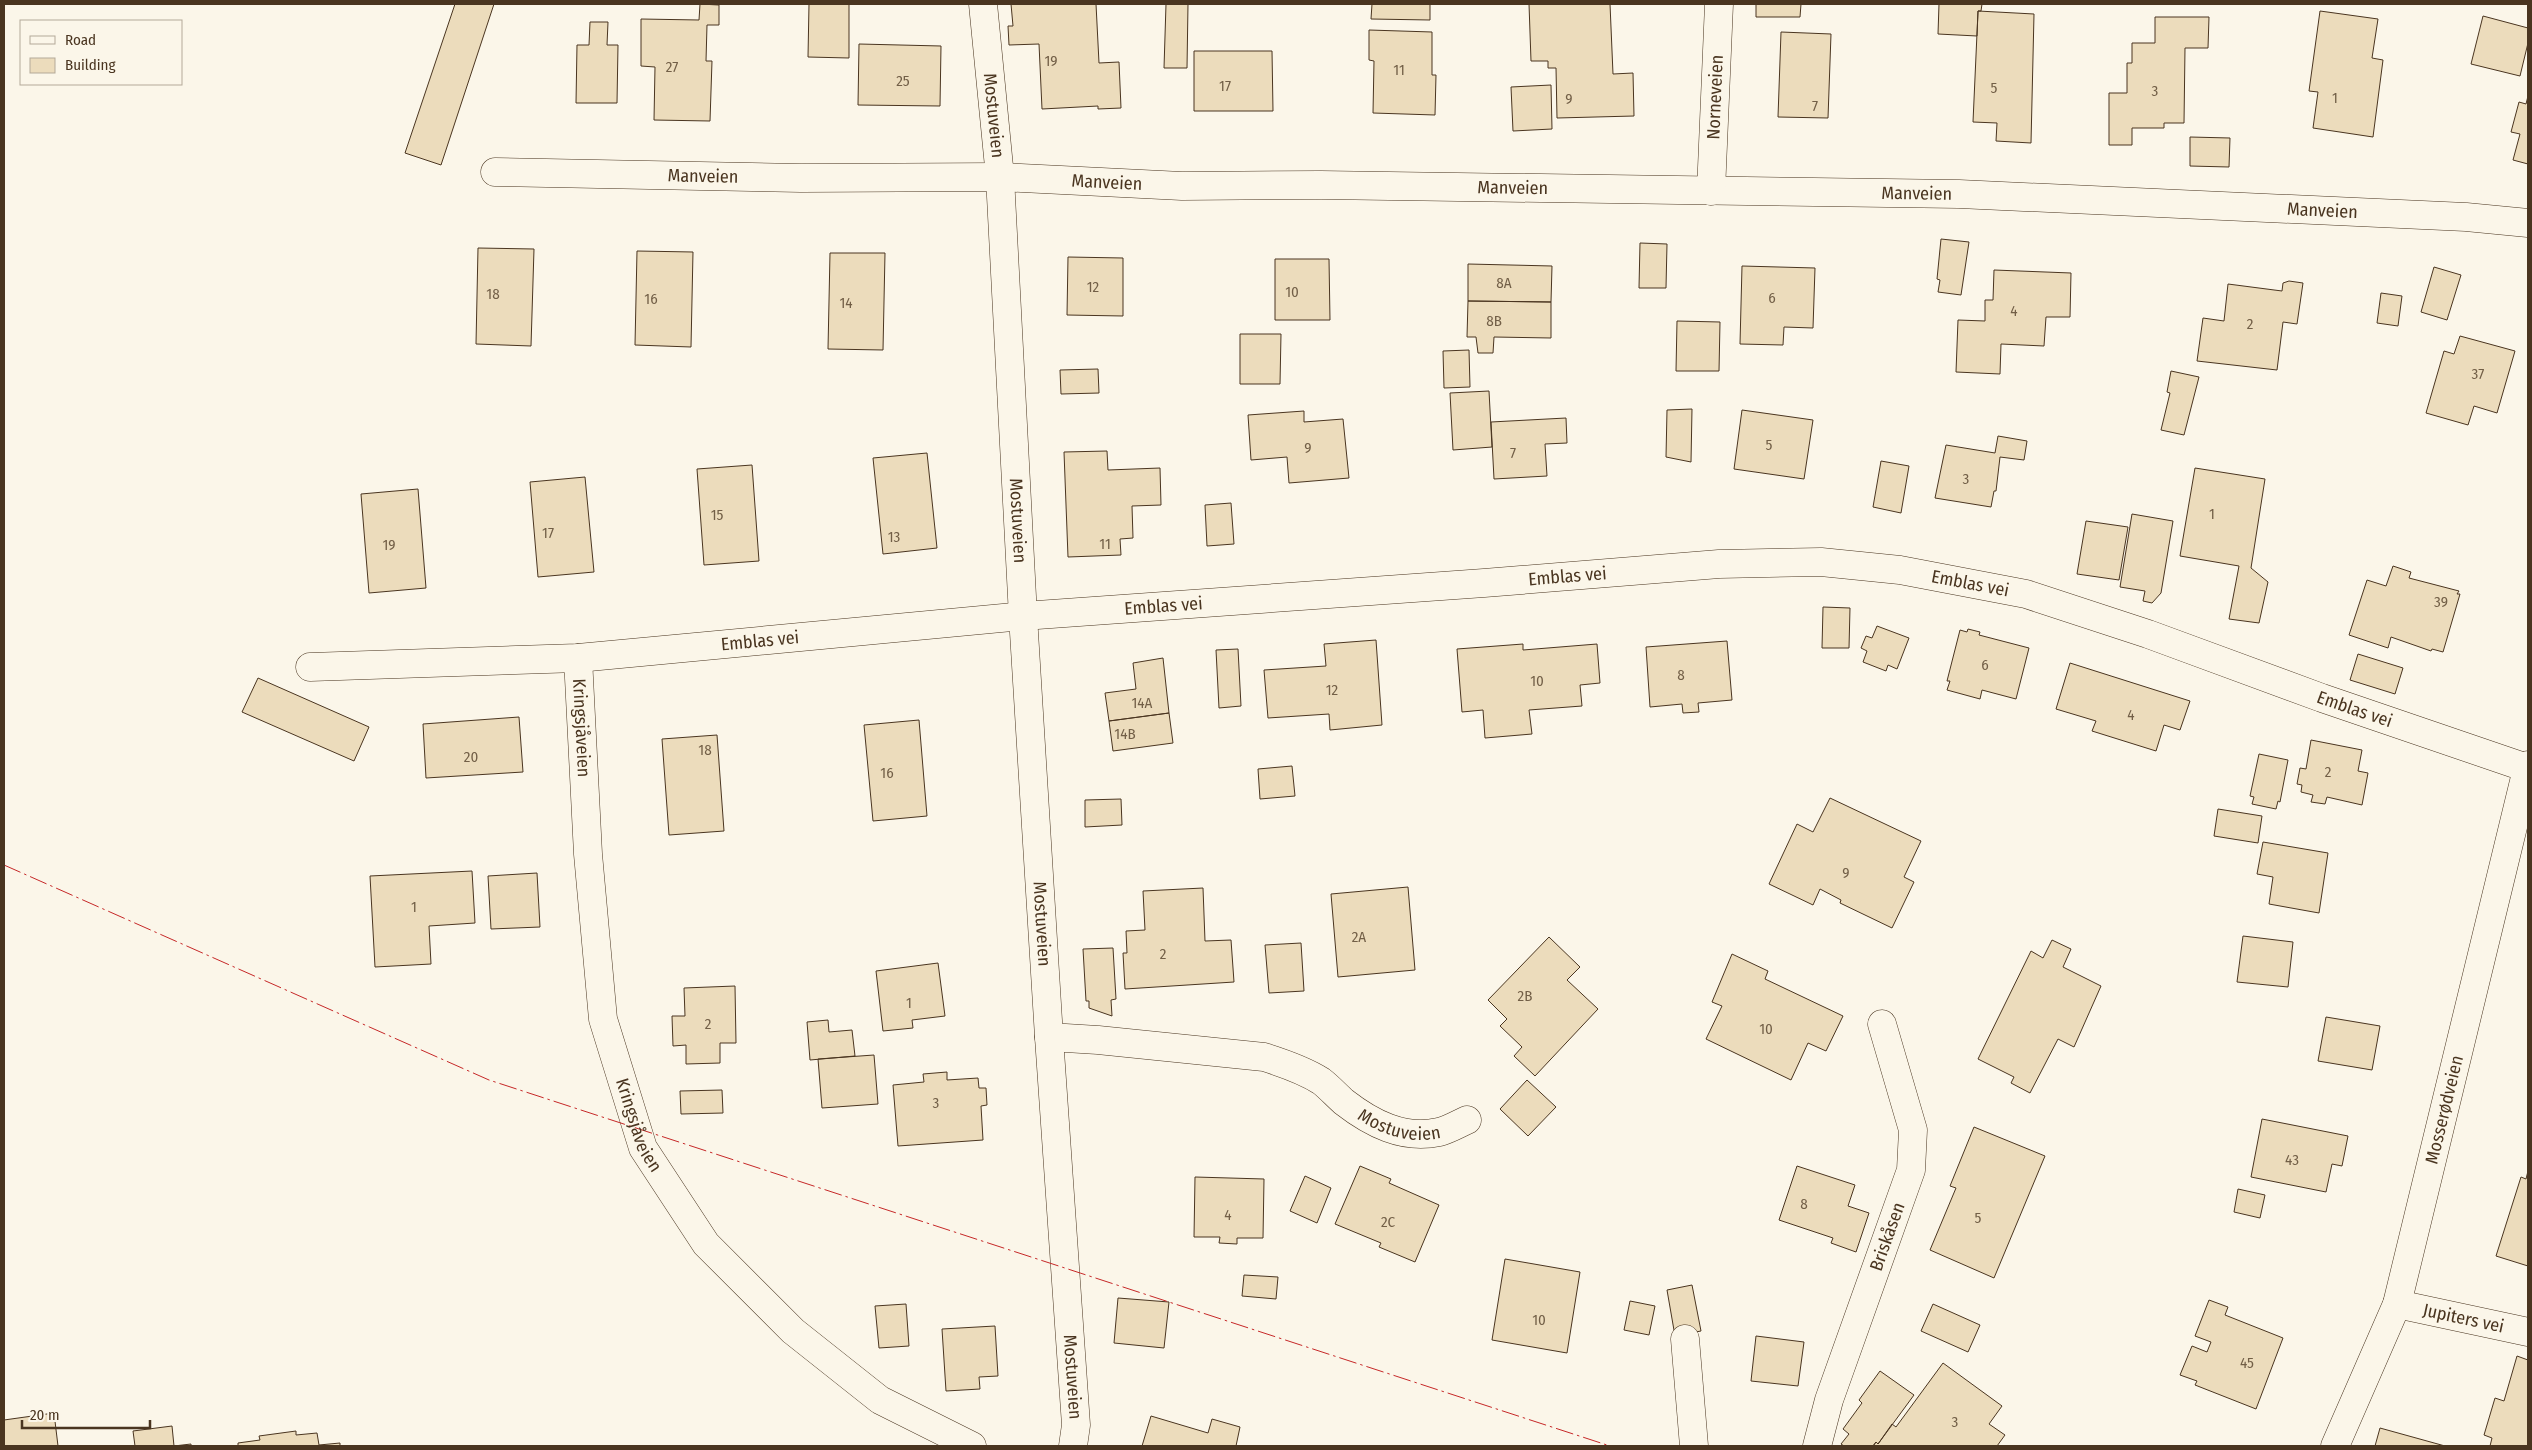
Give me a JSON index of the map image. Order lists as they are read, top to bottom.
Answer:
{
  "streets": {
    "street": [
      "Norneveien",
      "Mostuveien",
      "Manveien",
      "Emblas vei",
      "Kringsjåveien",
      "Mosserødveien",
      "Briskåsen",
      "Jupiters vei"
    ]
  },
  "crossings": [
    ["Norneveien", "Manveien"],
    ["Mostuveien", "Manveien"],
    ["Mostuveien", "Emblas vei"],
    ["Emblas vei", "Kringsjåveien"],
    ["Emblas vei", "Mosserødveien"],
    ["Mosserødveien", "Jupiters vei"]
  ],
  "house_numbers": [
    "19",
    "27",
    "11",
    "25",
    "17",
    "5",
    "3",
    "1",
    "9",
    "7",
    "8A",
    "12",
    "10",
    "18",
    "6",
    "16",
    "14",
    "4",
    "8B",
    "2",
    "37",
    "5",
    "9",
    "7",
    "3",
    "1",
    "15",
    "17",
    "13",
    "11",
    "19",
    "39",
    "6",
    "8",
    "10",
    "12",
    "14A",
    "4",
    "14B",
    "18",
    "20",
    "2",
    "16",
    "9",
    "1",
    "2A",
    "2",
    "2B",
    "1",
    "2",
    "10",
    "3",
    "43",
    "8",
    "4",
    "5",
    "2C",
    "10",
    "45",
    "3"
  ],
  "legend": ["Road", "Building"],
  "scale_bar": "20 m"
}
